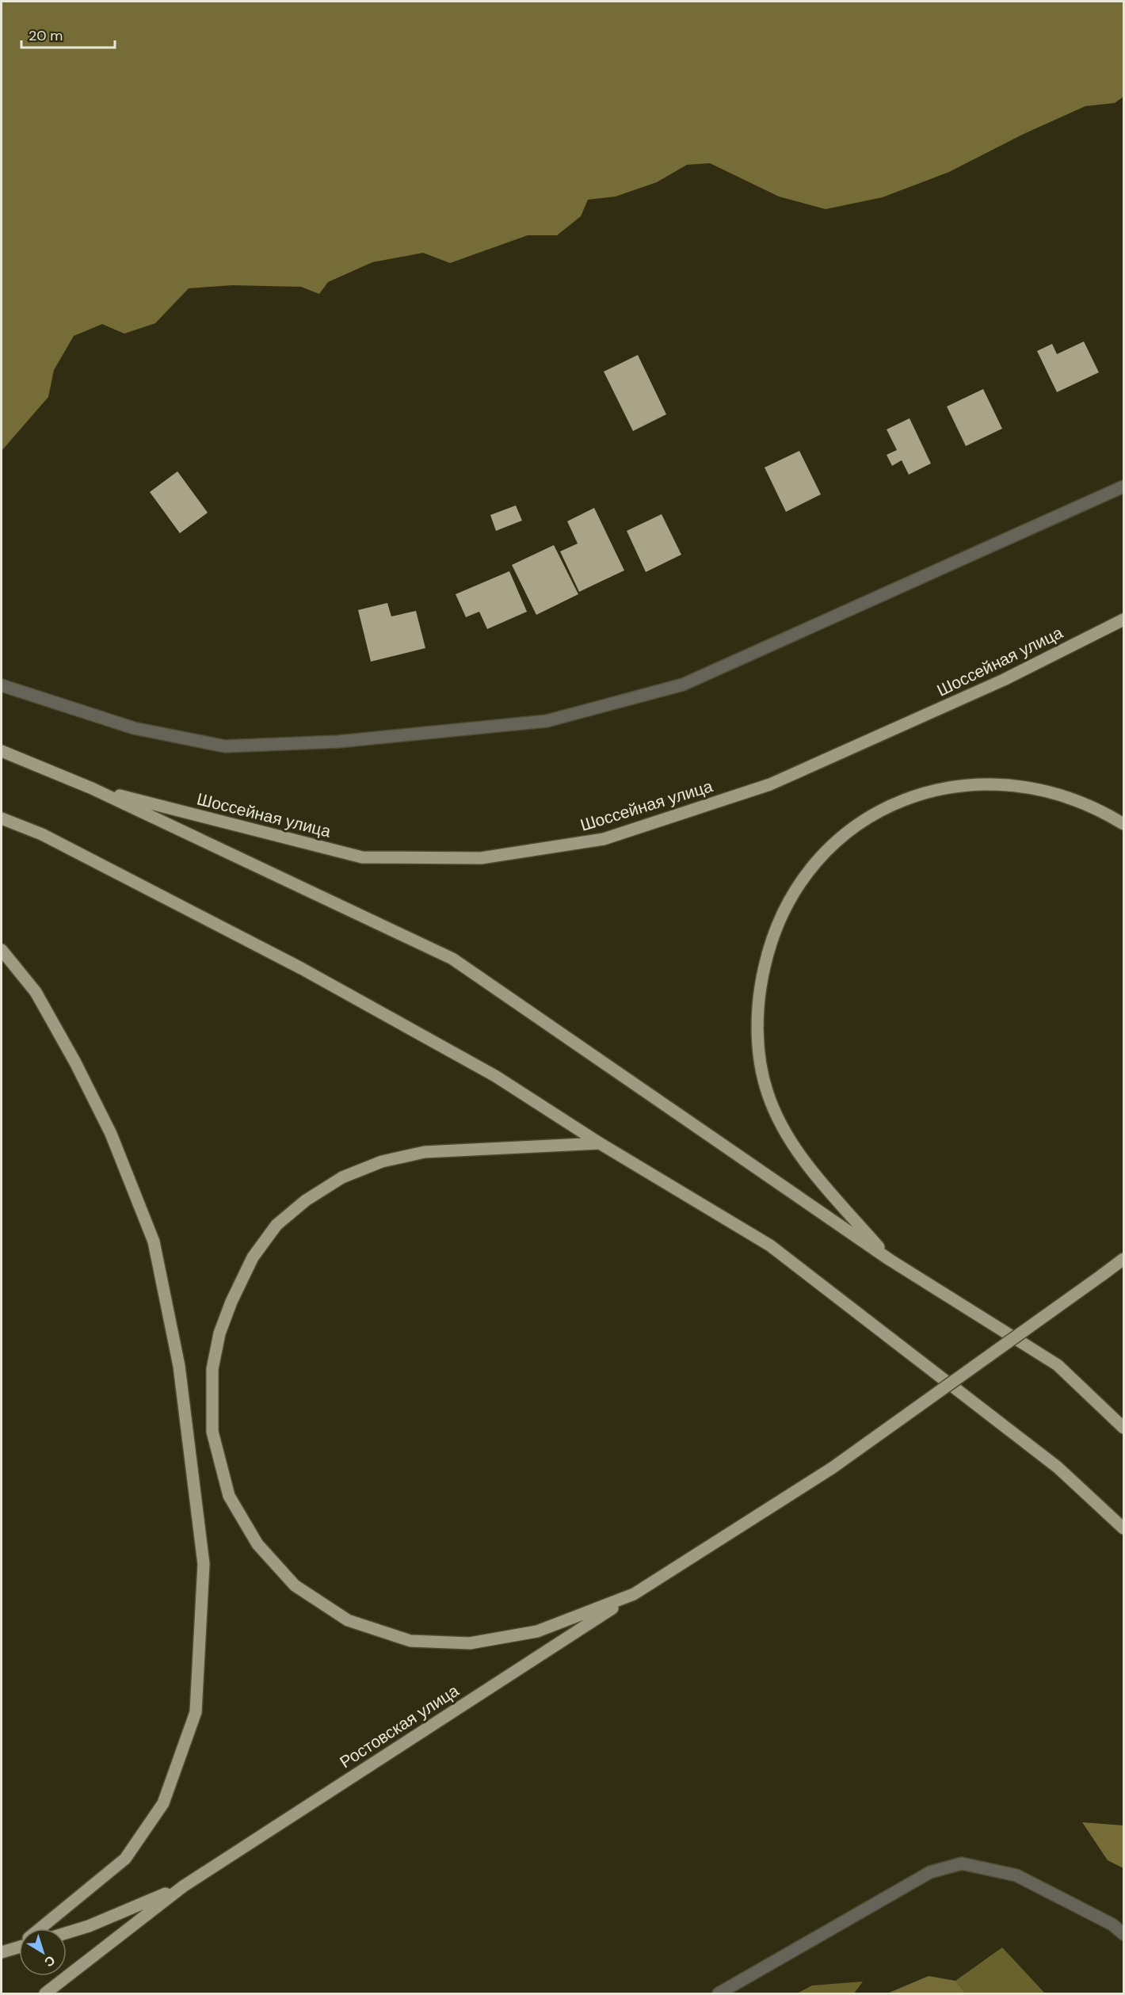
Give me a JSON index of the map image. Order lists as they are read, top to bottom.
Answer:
{
  "streets": {
    "main road": ["Шоссейная улица", "Ростовская улица"]
  },
  "scale_bar": "20 m",
  "north": "bottom right"
}
